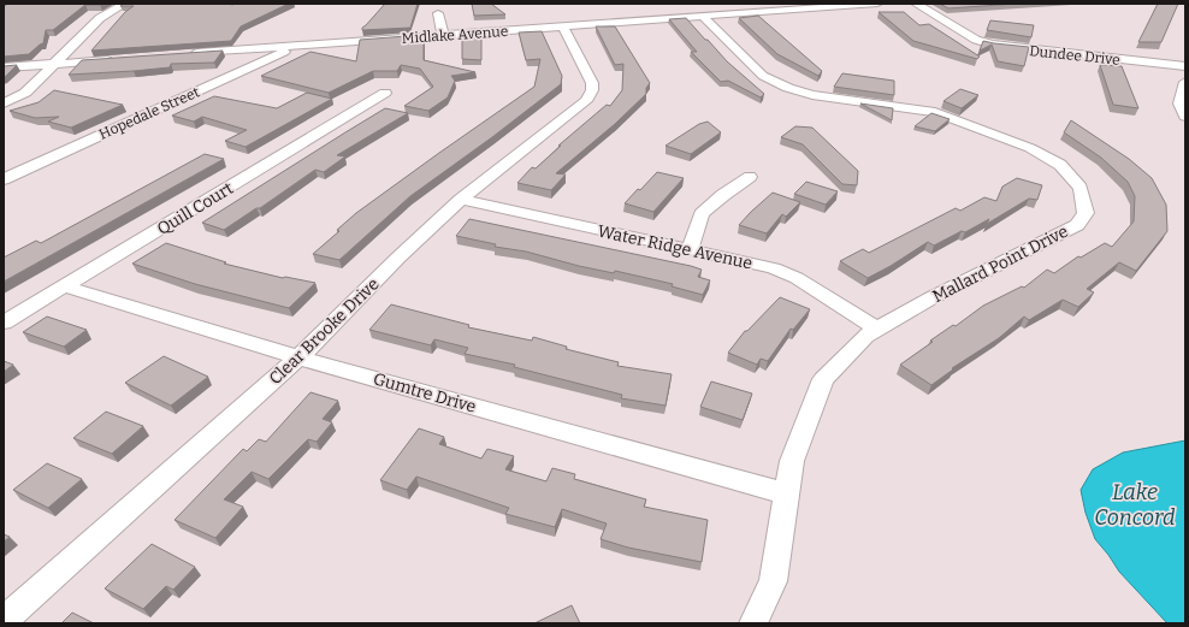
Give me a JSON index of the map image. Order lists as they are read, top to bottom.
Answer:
{
  "streets": {
    "street": [
      "Midlake Avenue",
      "Dundee Drive",
      "Hopedale Street",
      "Quill Court",
      "Water Ridge Avenue",
      "Mallard Point Drive",
      "Clear Brooke Drive",
      "Gumtre Drive"
    ]
  },
  "crossings": [
    ["Midlake Avenue", "Hopedale Street"],
    ["Midlake Avenue", "Mallard Point Drive"],
    ["Midlake Avenue", "Clear Brooke Drive"],
    ["Quill Court", "Gumtre Drive"],
    ["Water Ridge Avenue", "Mallard Point Drive"],
    ["Water Ridge Avenue", "Clear Brooke Drive"],
    ["Mallard Point Drive", "Gumtre Drive"],
    ["Clear Brooke Drive", "Gumtre Drive"]
  ],
  "water": ["Lake Concord"]
}
